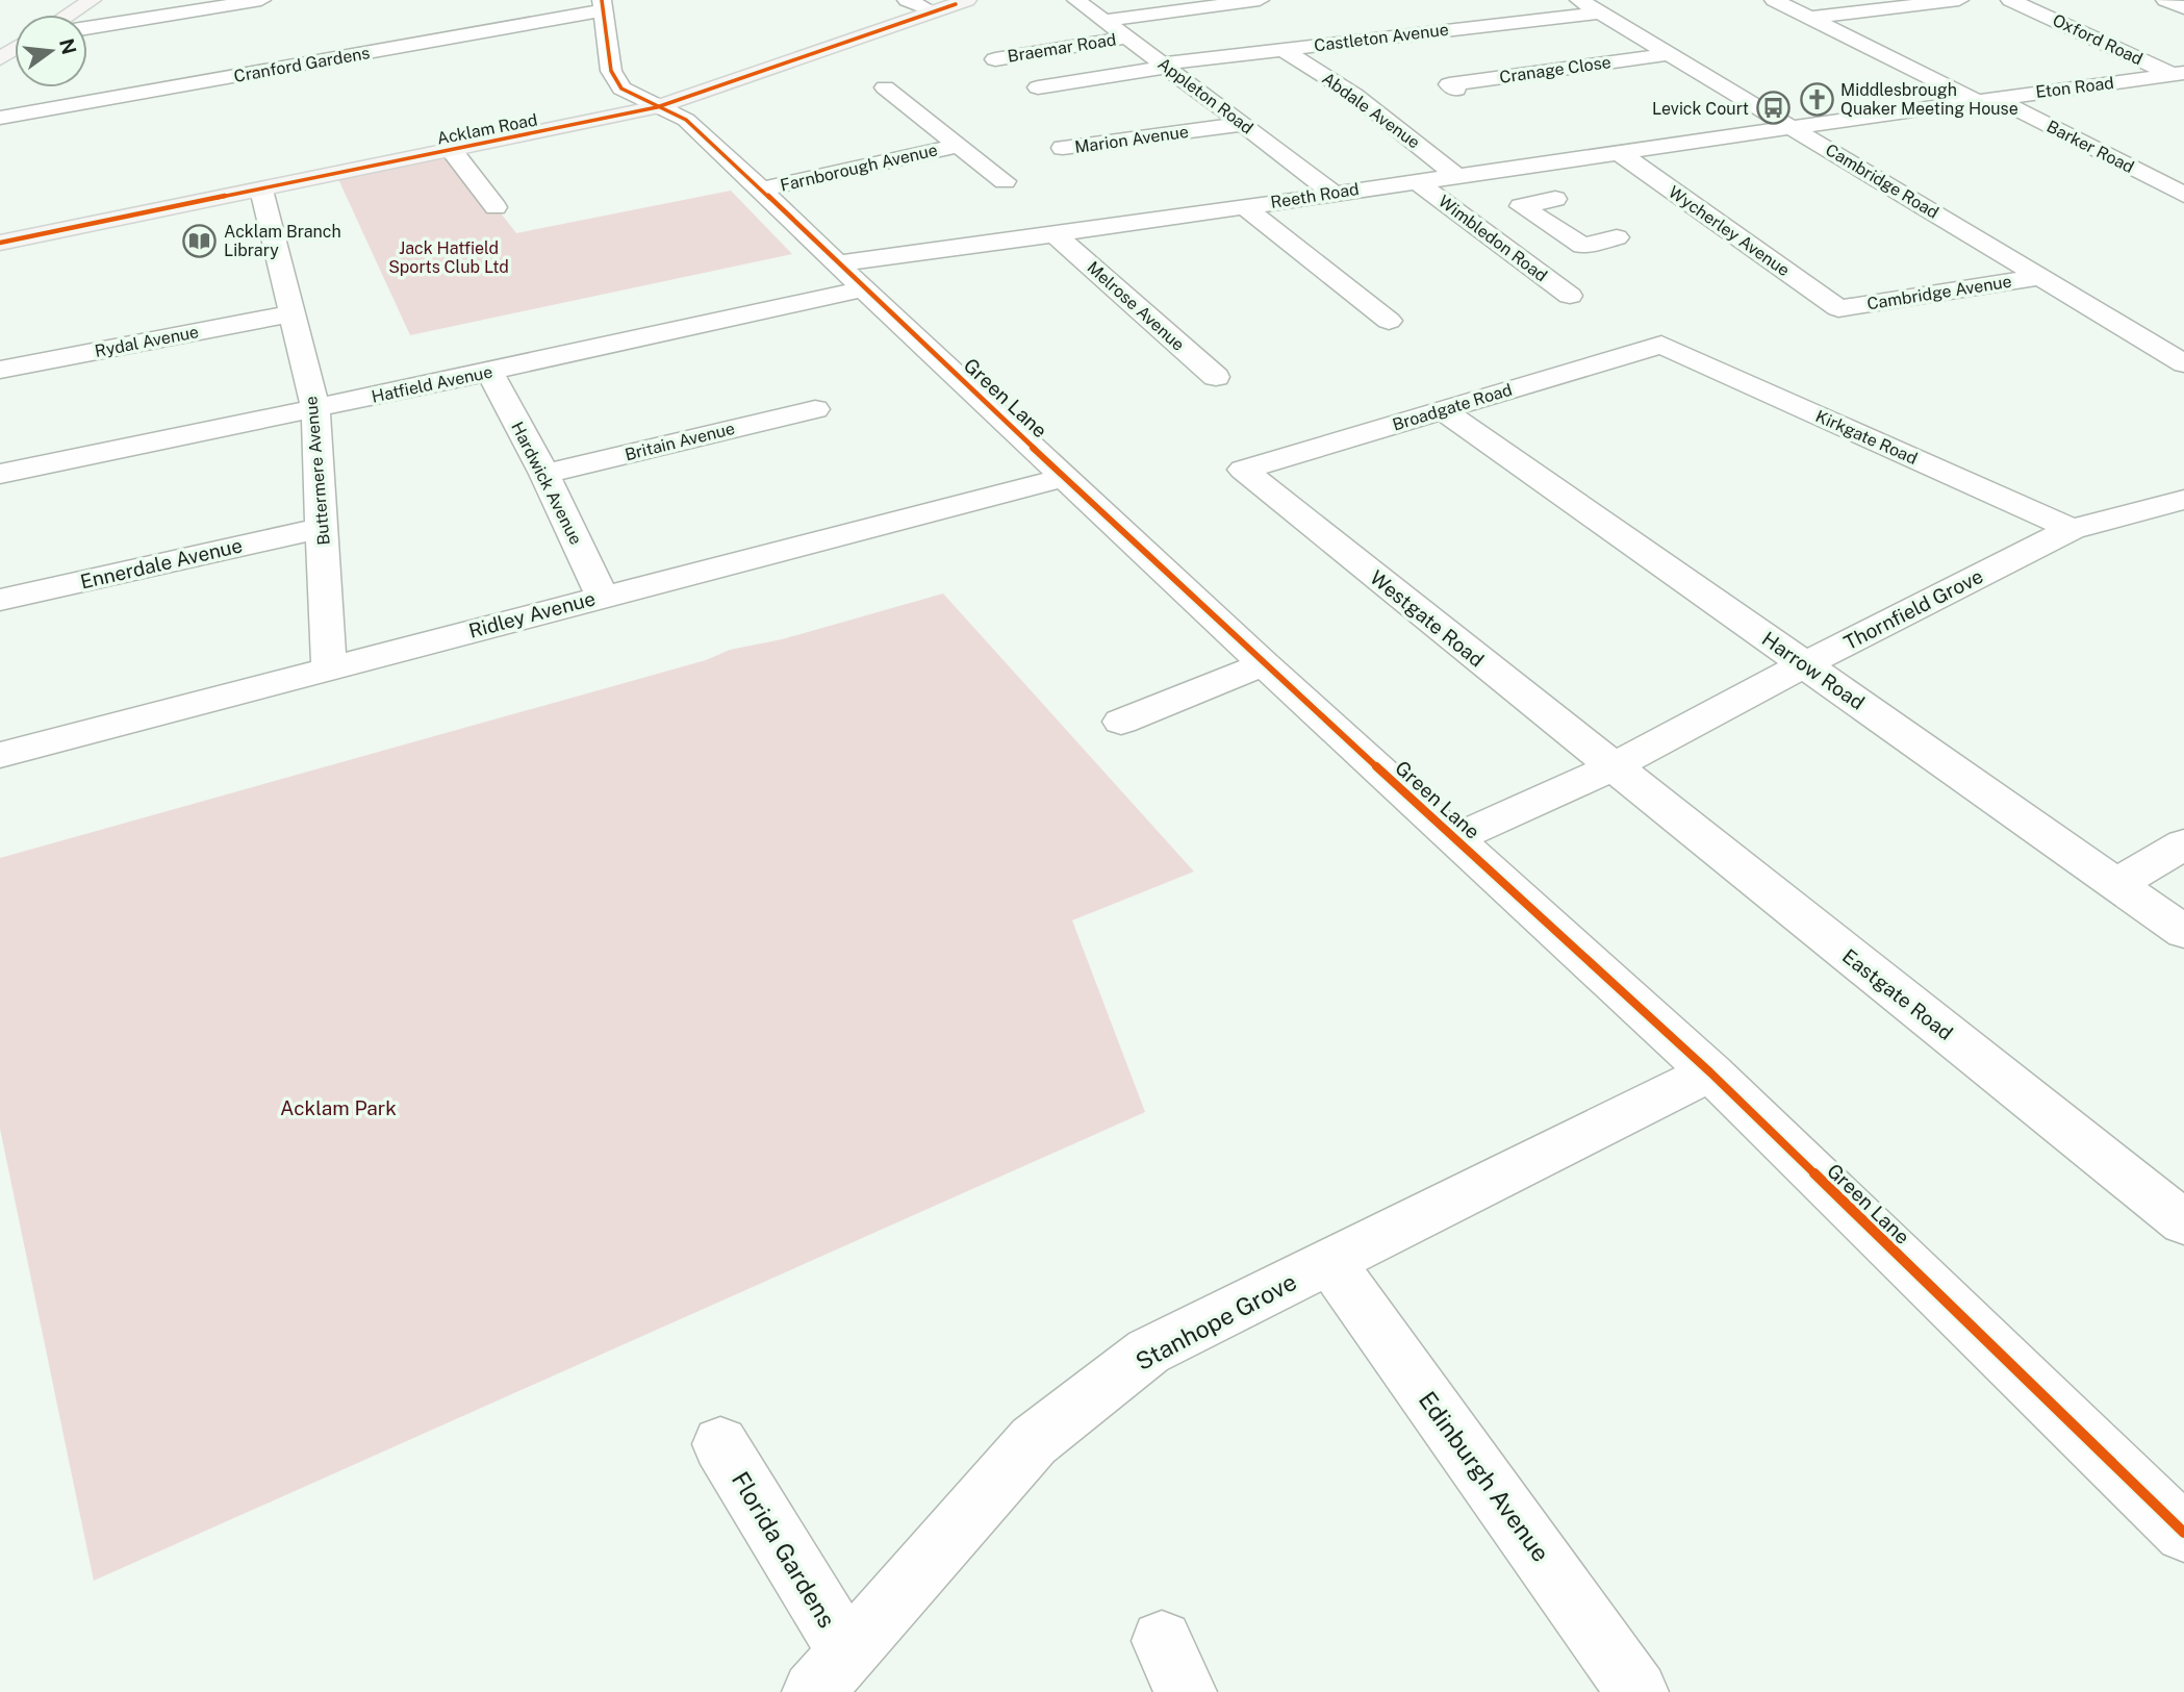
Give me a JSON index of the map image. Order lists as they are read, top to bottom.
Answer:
{
  "streets": {
    "main road": ["Acklam Road"],
    "street": [
      "Castleton Avenue",
      "Oxford Road",
      "Braemar Road",
      "Cranford Gardens",
      "Cranage Close",
      "Eton Road",
      "Appleton Road",
      "Abdale Avenue",
      "Marion Avenue",
      "Barker Road",
      "Farnborough Avenue",
      "Cambridge Road",
      "Reeth Road",
      "Wycherley Avenue",
      "Wimbledon Road",
      "Cambridge Avenue",
      "Melrose Avenue",
      "Rydal Avenue",
      "Hatfield Avenue",
      "Green Lane",
      "Broadgate Road",
      "Kirkgate Road",
      "Britain Avenue",
      "Buttermere Avenue",
      "Hardwick Avenue",
      "Ennerdale Avenue",
      "Thornfield Grove",
      "Ridley Avenue",
      "Westgate Road",
      "Harrow Road",
      "Eastgate Road",
      "Stanhope Grove",
      "Edinburgh Avenue",
      "Florida Gardens"
    ]
  },
  "crossings": [
    ["Castleton Avenue", "Appleton Road"],
    ["Castleton Avenue", "Abdale Avenue"],
    ["Castleton Avenue", "Cambridge Road"],
    ["Oxford Road", "Eton Road"],
    ["Braemar Road", "Appleton Road"],
    ["Cranford Gardens", "Green Lane"],
    ["Cranage Close", "Cambridge Road"],
    ["Eton Road", "Barker Road"],
    ["Eton Road", "Cambridge Road"],
    ["Eton Road", "Reeth Road"],
    ["Appleton Road", "Marion Avenue"],
    ["Appleton Road", "Reeth Road"],
    ["Abdale Avenue", "Reeth Road"],
    ["Acklam Road", "Green Lane"],
    ["Acklam Road", "Buttermere Avenue"],
    ["Farnborough Avenue", "Green Lane"],
    ["Cambridge Road", "Reeth Road"],
    ["Cambridge Road", "Cambridge Avenue"],
    ["Reeth Road", "Wycherley Avenue"],
    ["Reeth Road", "Wimbledon Road"],
    ["Reeth Road", "Melrose Avenue"],
    ["Reeth Road", "Hatfield Avenue"],
    ["Reeth Road", "Green Lane"],
    ["Wycherley Avenue", "Cambridge Avenue"],
    ["Rydal Avenue", "Buttermere Avenue"],
    ["Hatfield Avenue", "Green Lane"],
    ["Hatfield Avenue", "Buttermere Avenue"],
    ["Hatfield Avenue", "Hardwick Avenue"],
    ["Green Lane", "Thornfield Grove"],
    ["Green Lane", "Ridley Avenue"],
    ["Green Lane", "Stanhope Grove"],
    ["Broadgate Road", "Kirkgate Road"],
    ["Broadgate Road", "Westgate Road"],
    ["Broadgate Road", "Harrow Road"],
    ["Kirkgate Road", "Thornfield Grove"],
    ["Britain Avenue", "Hardwick Avenue"],
    ["Buttermere Avenue", "Ennerdale Avenue"],
    ["Buttermere Avenue", "Ridley Avenue"],
    ["Hardwick Avenue", "Ridley Avenue"],
    ["Thornfield Grove", "Westgate Road"],
    ["Thornfield Grove", "Harrow Road"],
    ["Thornfield Grove", "Eastgate Road"],
    ["Westgate Road", "Eastgate Road"],
    ["Stanhope Grove", "Edinburgh Avenue"],
    ["Stanhope Grove", "Florida Gardens"]
  ],
  "parks": ["Jack Hatfield Sports Club Ltd", "Acklam Park"],
  "places": {
    "church": ["Middlesbrough Quaker Meeting House"],
    "bus stop": ["Levick Court"],
    "library": ["Acklam Branch Library"]
  },
  "north": "right"
}
